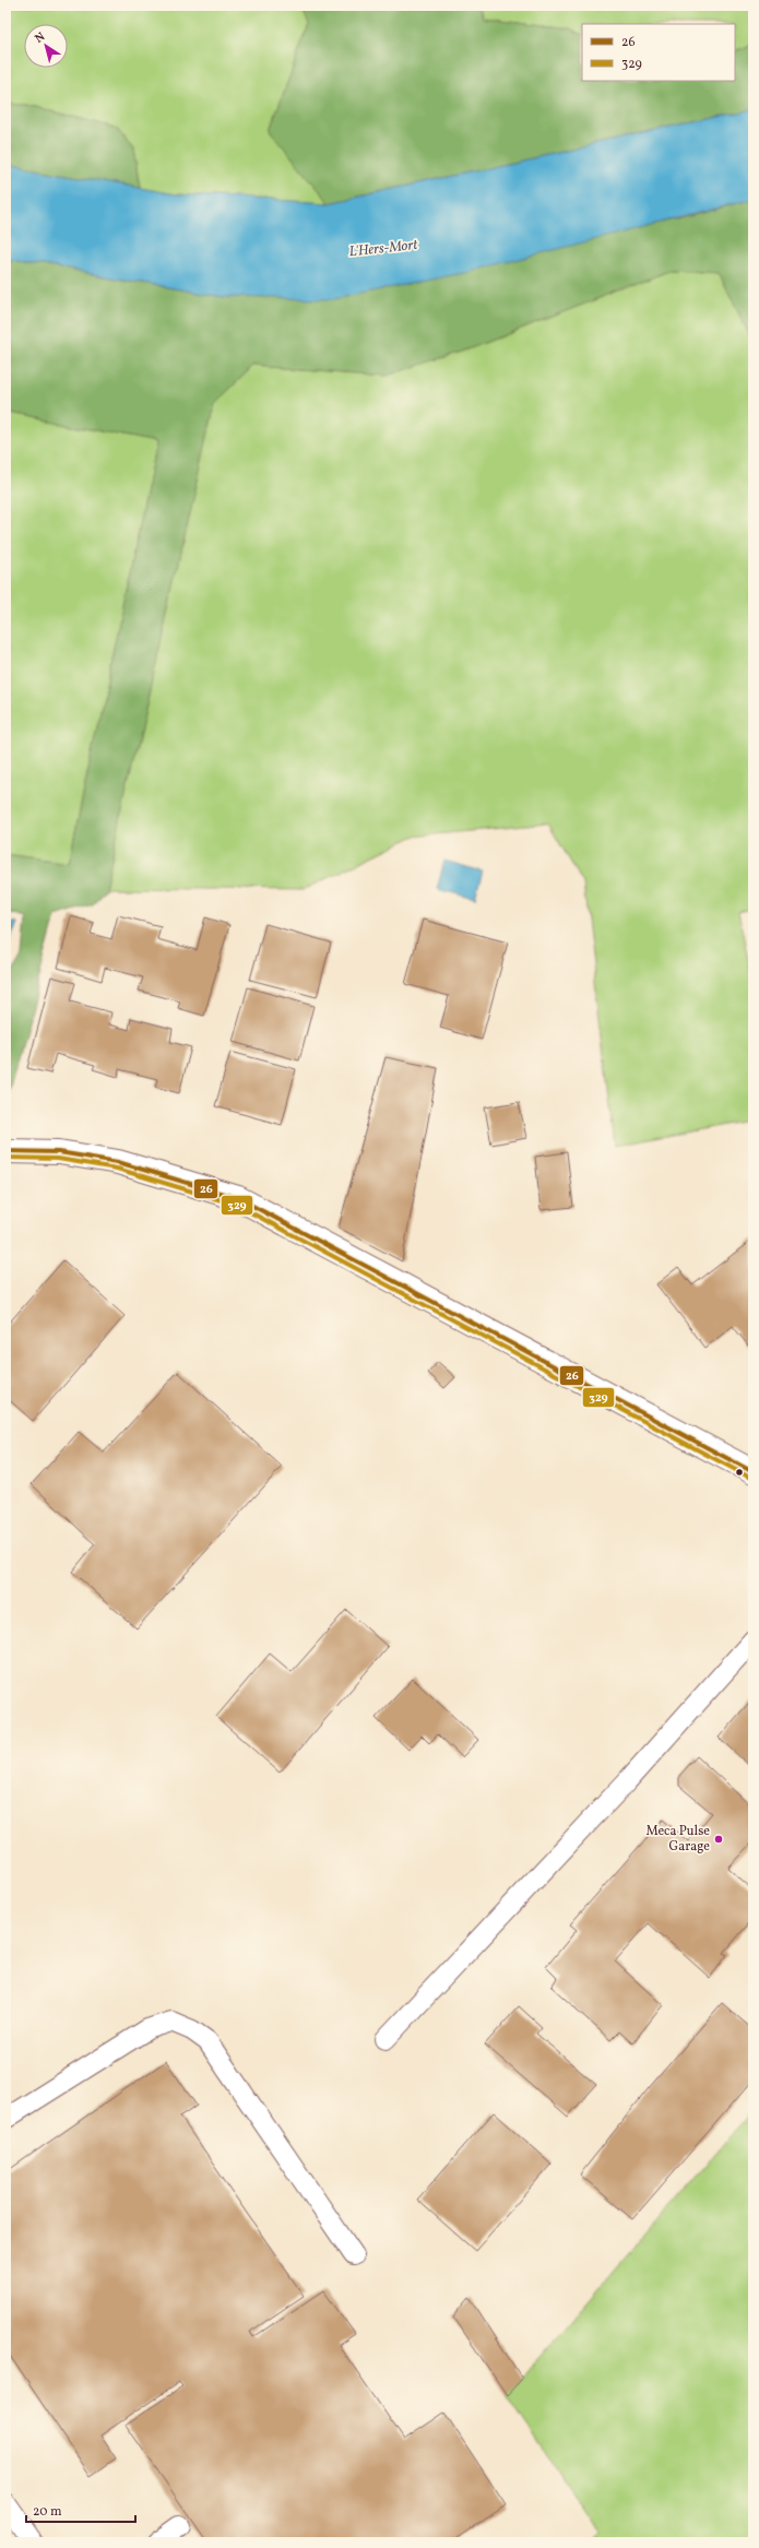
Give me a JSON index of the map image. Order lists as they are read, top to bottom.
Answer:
{
  "water": ["L'Hers-Mort"],
  "places": ["Meca Pulse Garage"],
  "lines": ["transit line 26", "transit line 329"],
  "legend": ["26", "329"],
  "scale_bar": "20 m",
  "north": "top left"
}
